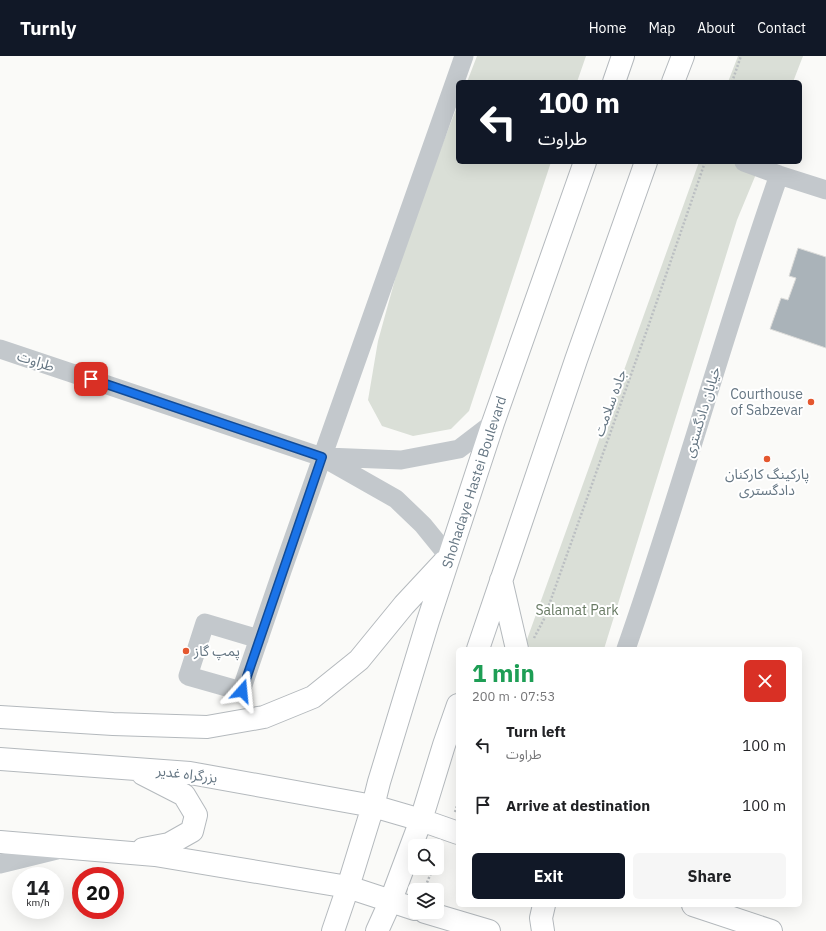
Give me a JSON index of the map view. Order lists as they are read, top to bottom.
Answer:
{
  "streets": {
    "main road": ["Shohadaye Hastei Boulevard", "بزرگراه غدیر"],
    "street": ["طراوت", "خیابان دادگستری"],
    "path": ["جاده سلامت"]
  },
  "crossings": [
    ["Shohadaye Hastei Boulevard", "بزرگراه غدیر"]
  ],
  "parks": ["Salamat Park"],
  "places": ["Courthouse of Sabzevar", "پارکینگ کارکنان دادگستری", "پمپ گاز"],
  "page": {
    "header": "Turnly",
    "nav": [
      "Home",
      "Map",
      "About",
      "Contact"
    ],
    "turn": ["100 m", "طراوت"],
    "heading": ["1 min", "200 m · 07:53"],
    "list": [
      {
        "name": "Turn left",
        "note": "طراوت",
        "value": "100 m"
      },
      {
        "name": "Arrive at destination",
        "value": "100 m"
      }
    ],
    "buttons": ["Exit", "Share"],
    "speed": "14 km/h",
    "limit": "20"
  }
}
